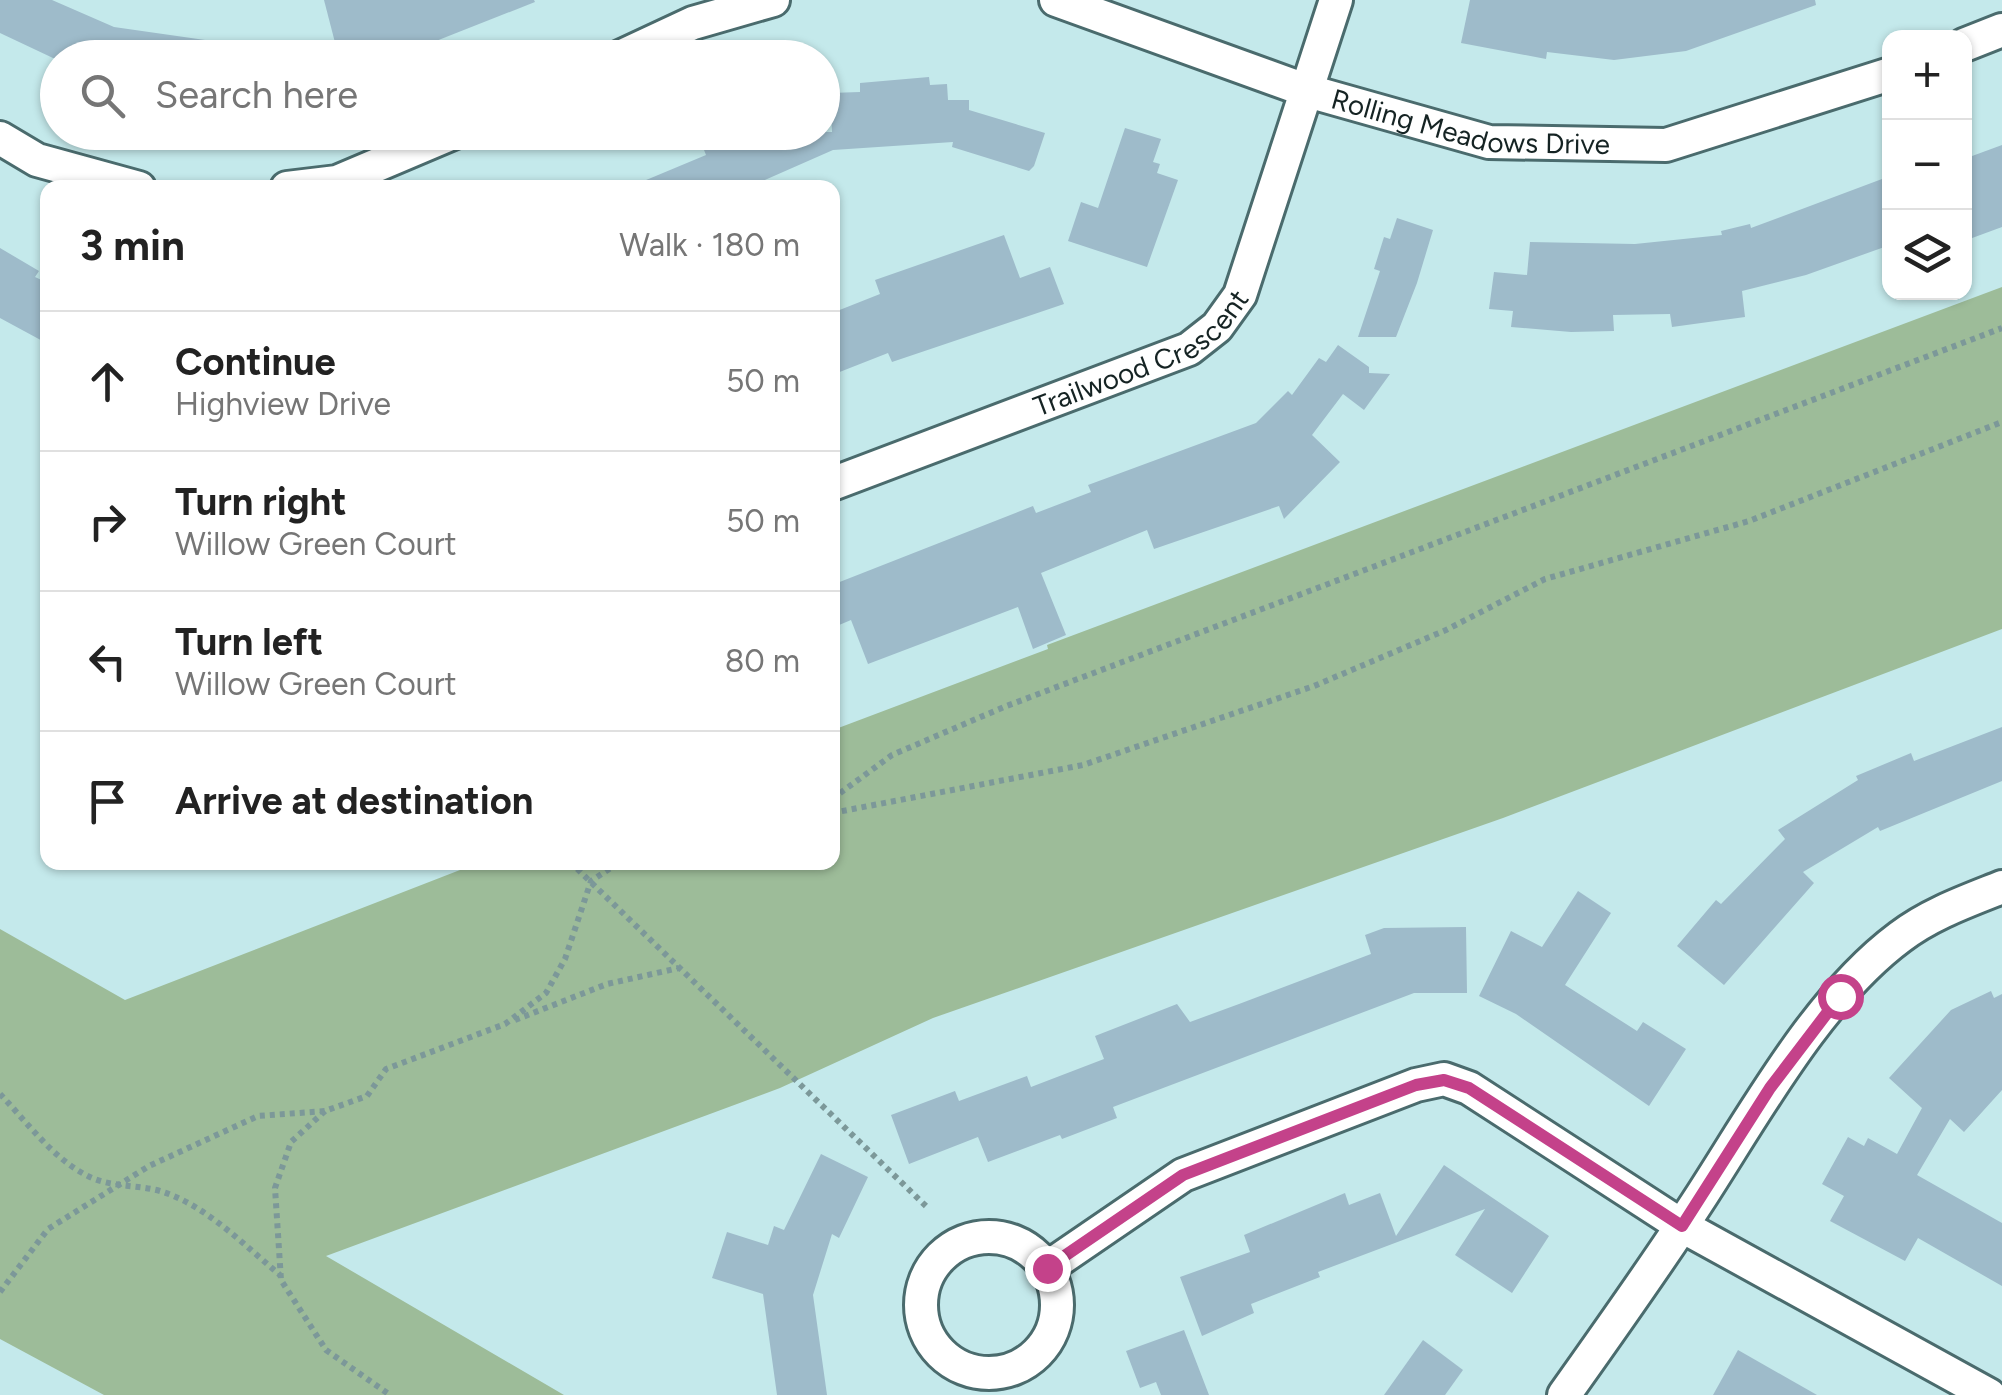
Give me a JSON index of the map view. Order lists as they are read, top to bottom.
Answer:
{
  "streets": {
    "street": ["Rolling Meadows Drive", "Trailwood Crescent"]
  },
  "crossings": [
    ["Rolling Meadows Drive", "Trailwood Crescent"]
  ],
  "page": {
    "map_buttons": ["+", "−"],
    "search": "Search here",
    "heading": ["3 min", "Walk · 180 m"],
    "list": [
      ["Continue", "Highview Drive", "50 m"],
      ["Turn right", "Willow Green Court", "50 m"],
      ["Turn left", "Willow Green Court", "80 m"],
      "Arrive at destination"
    ]
  }
}
